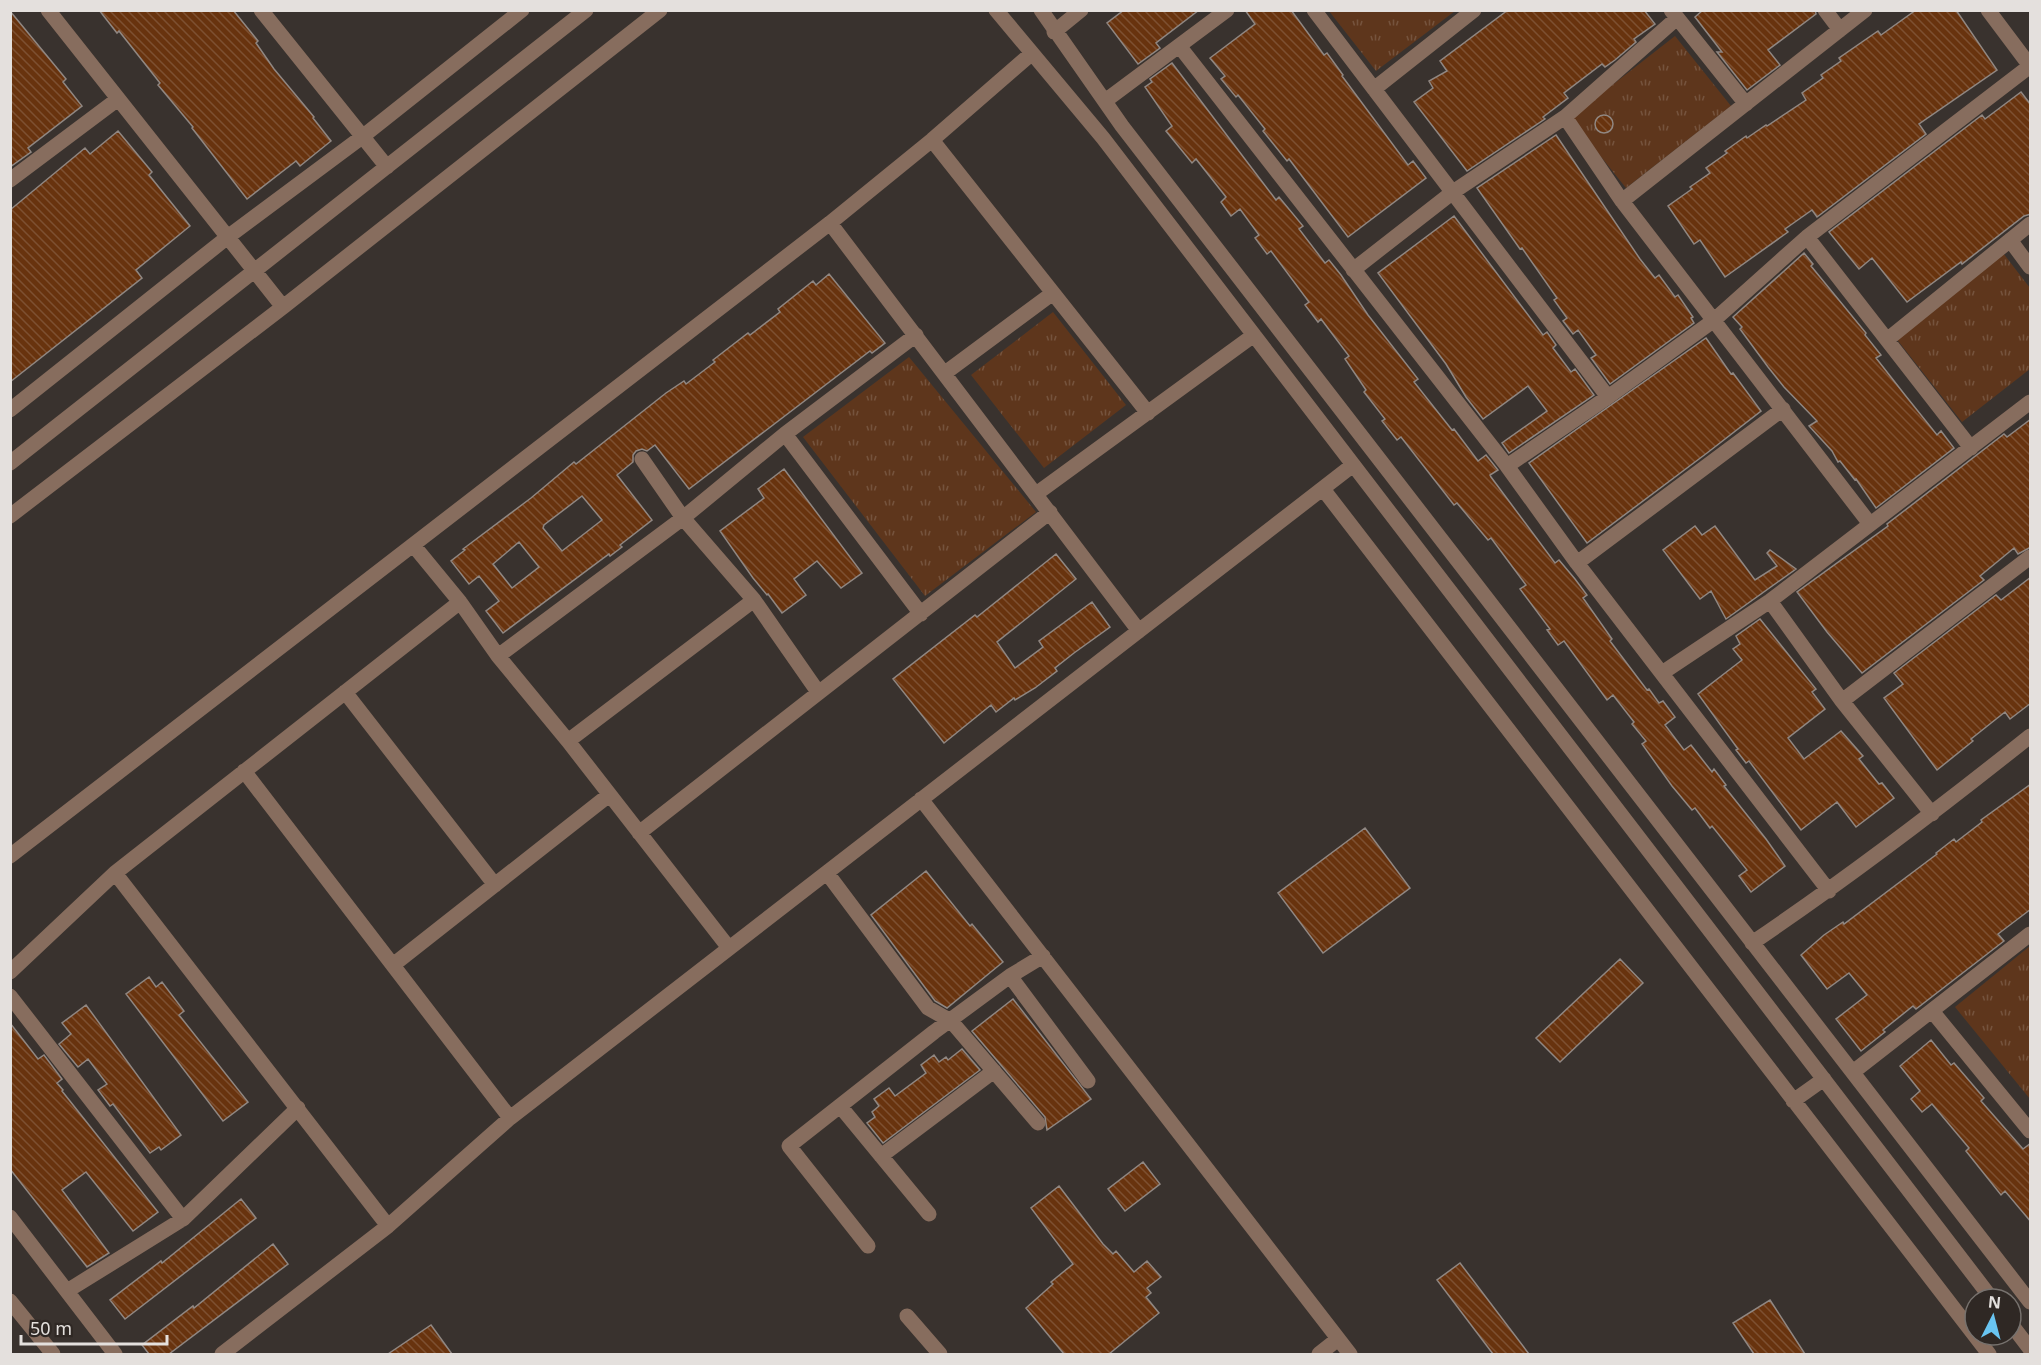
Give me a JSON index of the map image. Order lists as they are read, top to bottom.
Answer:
{
  "scale_bar": "50 m",
  "north": "top"
}
